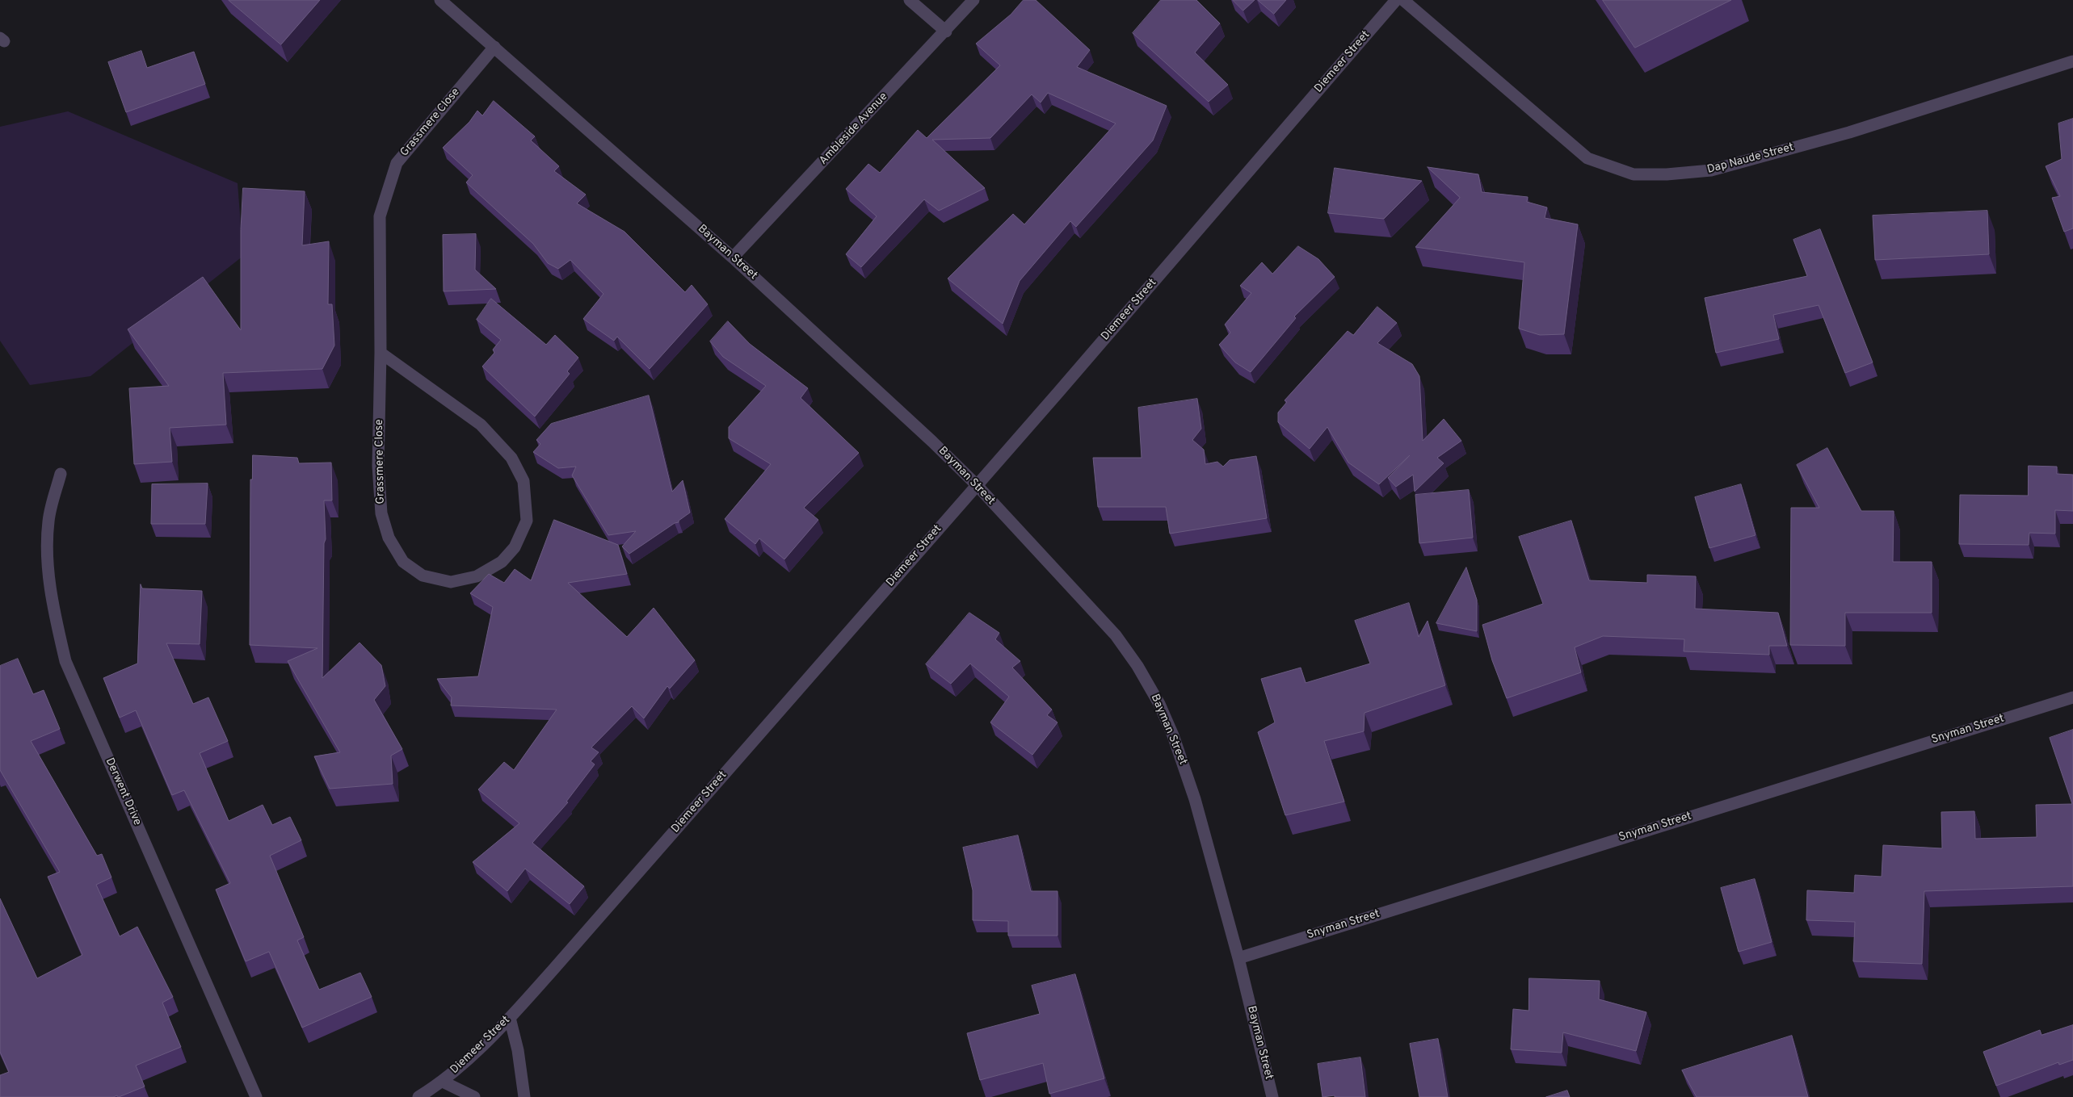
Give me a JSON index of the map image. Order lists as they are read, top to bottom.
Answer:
{
  "streets": {
    "street": [
      "Diemeer Street",
      "Grassmere Close",
      "Ambleside Avenue",
      "Dap Naude Street",
      "Bayman Street",
      "Snyman Street",
      "Derwent Drive"
    ]
  },
  "crossings": [
    ["Diemeer Street", "Bayman Street"],
    ["Grassmere Close", "Bayman Street"],
    ["Ambleside Avenue", "Bayman Street"],
    ["Bayman Street", "Snyman Street"]
  ]
}
